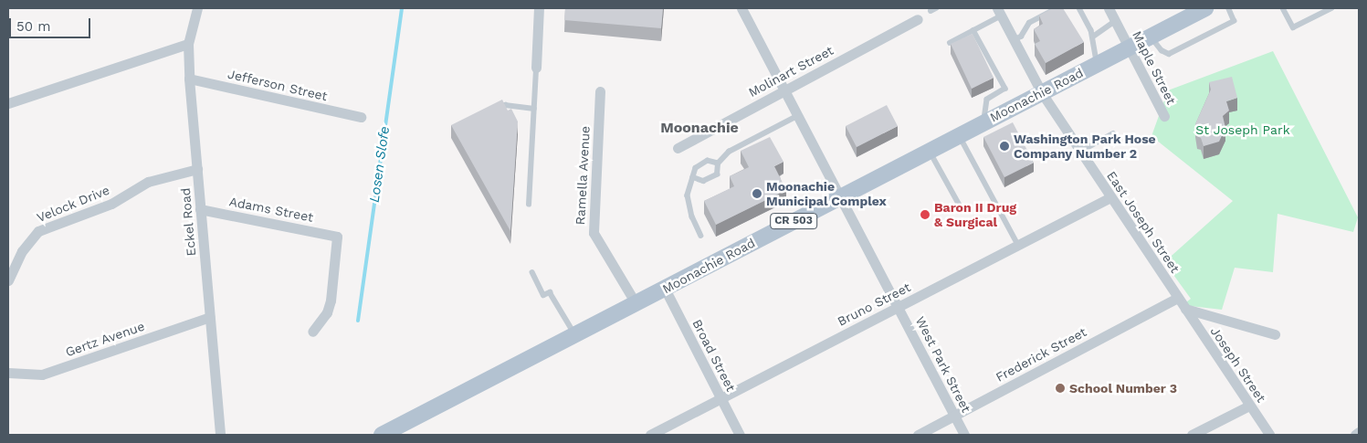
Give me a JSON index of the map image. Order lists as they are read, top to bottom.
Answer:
{
  "streets": {
    "main road": ["Moonachie Road", "CR 503"],
    "street": [
      "Maple Street",
      "Molinart Street",
      "Jefferson Street",
      "Ramella Avenue",
      "Velock Drive",
      "Adams Street",
      "Eckel Road",
      "East Joseph Street",
      "Bruno Street",
      "Gertz Avenue",
      "Frederick Street",
      "Broad Street",
      "West Park Street",
      "Joseph Street"
    ]
  },
  "crossings": [
    ["Maple Street", "Moonachie Road"],
    ["Molinart Street", "West Park Street"],
    ["Jefferson Street", "Eckel Road"],
    ["Moonachie Road", "Ramella Avenue"],
    ["Moonachie Road", "East Joseph Street"],
    ["Moonachie Road", "Broad Street"],
    ["Moonachie Road", "West Park Street"],
    ["Velock Drive", "Eckel Road"],
    ["Adams Street", "Eckel Road"],
    ["Eckel Road", "Gertz Avenue"],
    ["East Joseph Street", "Bruno Street"],
    ["East Joseph Street", "Frederick Street"],
    ["East Joseph Street", "Joseph Street"],
    ["Bruno Street", "Broad Street"],
    ["Bruno Street", "West Park Street"],
    ["Frederick Street", "West Park Street"]
  ],
  "districts": ["Moonachie"],
  "water": ["Losen Slofe"],
  "parks": ["St Joseph Park"],
  "places": [
    "Washington Park Hose Company Number 2",
    "Moonachie Municipal Complex",
    "Baron II Drug & Surgical",
    "School Number 3"
  ],
  "scale_bar": "50 m"
}
